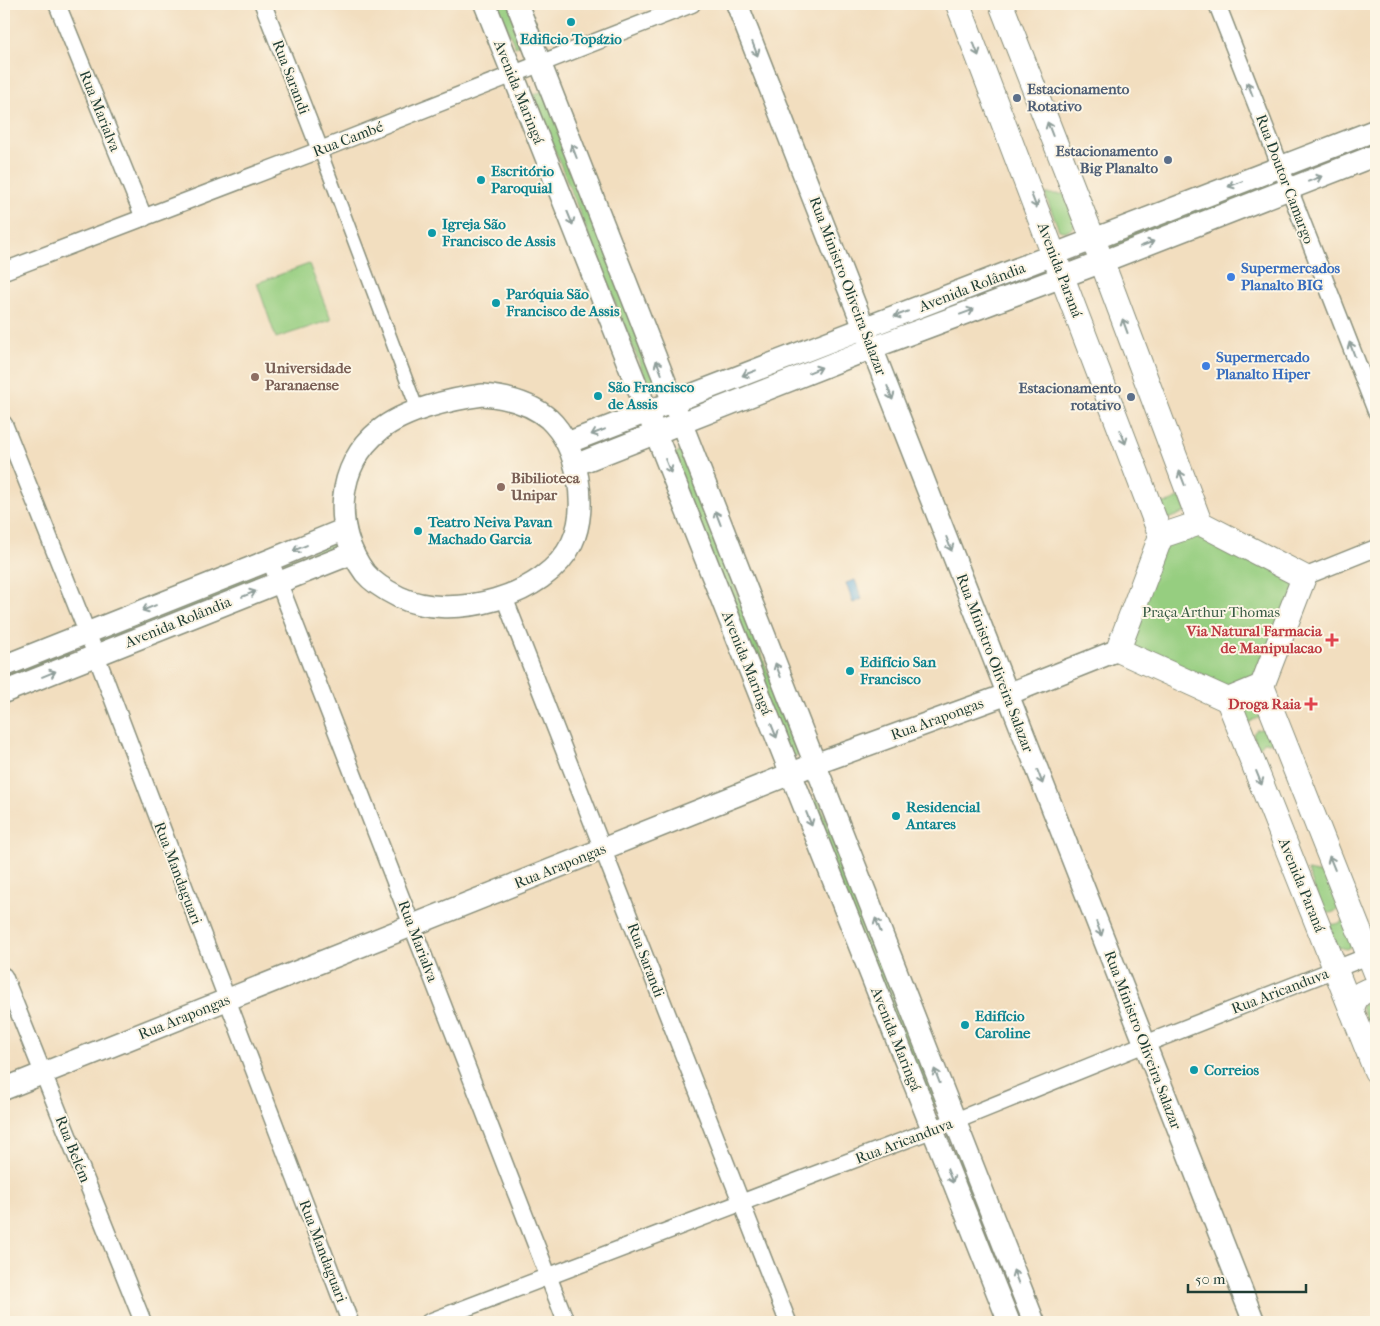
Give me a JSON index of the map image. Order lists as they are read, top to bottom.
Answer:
{
  "streets": {
    "main road": ["Avenida Paraná"],
    "street": [
      "Rua Sarandi",
      "Avenida Maringá",
      "Rua Marialva",
      "Rua Cambé",
      "Rua Doutor Camargo",
      "Rua Ministro Oliveira Salazar",
      "Avenida Rolândia",
      "Rua Arapongas",
      "Rua Mandaguari",
      "Rua Aricanduva",
      "Rua Belém"
    ]
  },
  "crossings": [
    ["Rua Sarandi", "Rua Cambé"],
    ["Rua Sarandi", "Rua Arapongas"],
    ["Rua Sarandi", "Rua Aricanduva"],
    ["Avenida Maringá", "Rua Cambé"],
    ["Avenida Maringá", "Avenida Rolândia"],
    ["Avenida Maringá", "Rua Arapongas"],
    ["Avenida Maringá", "Rua Aricanduva"],
    ["Rua Marialva", "Rua Cambé"],
    ["Rua Marialva", "Avenida Rolândia"],
    ["Rua Marialva", "Rua Arapongas"],
    ["Rua Marialva", "Rua Aricanduva"],
    ["Rua Doutor Camargo", "Avenida Rolândia"],
    ["Avenida Paraná", "Avenida Rolândia"],
    ["Avenida Paraná", "Rua Aricanduva"],
    ["Rua Ministro Oliveira Salazar", "Avenida Rolândia"],
    ["Rua Ministro Oliveira Salazar", "Rua Arapongas"],
    ["Rua Ministro Oliveira Salazar", "Rua Aricanduva"],
    ["Avenida Rolândia", "Rua Mandaguari"],
    ["Rua Arapongas", "Rua Mandaguari"],
    ["Rua Arapongas", "Rua Belém"]
  ],
  "one_way": ["Rua Doutor Camargo", "Rua Ministro Oliveira Salazar"],
  "parks": ["Praça Arthur Thomas"],
  "places": {
    "other": [
      "Edificio Topázio",
      "Estacionamento Rotativo",
      "Estacionamento Big Planalto",
      "Escritório Paroquial",
      "Igreja São Francisco de Assis",
      "Supermercados Planalto BIG",
      "Paróquia São Francisco de Assis",
      "Supermercado Planalto Hiper",
      "Universidade Paranaense",
      "São Francisco de Assis",
      "Estacionamento rotativo",
      "Bibilioteca Unipar",
      "Teatro Neiva Pavan Machado Garcia",
      "Edifício San Francisco",
      "Residencial Antares",
      "Edifício Caroline",
      "Correios"
    ],
    "health": ["Via Natural Farmacia de Manipulacao", "Droga Raia"]
  },
  "scale_bar": "50 m"
}
